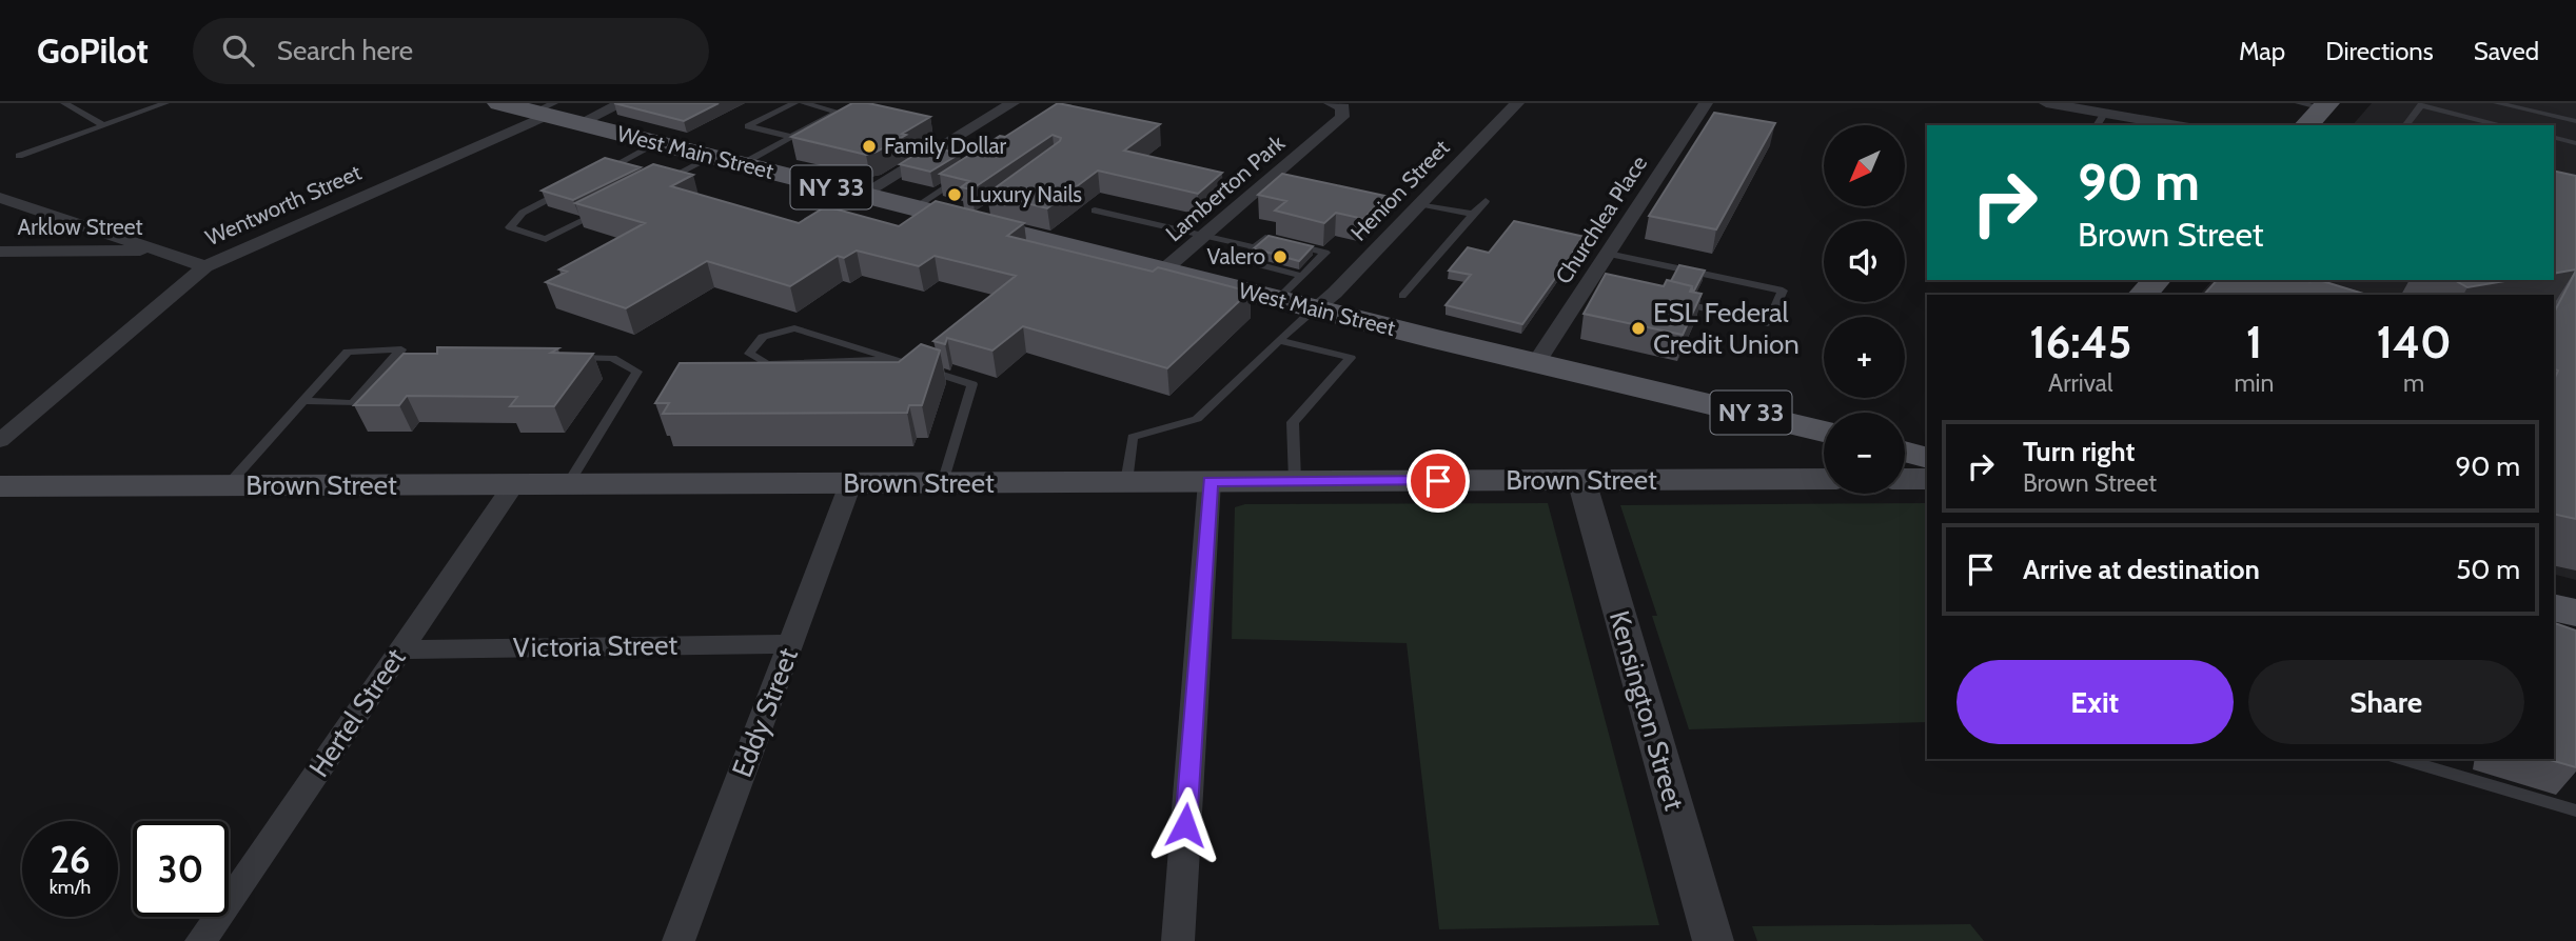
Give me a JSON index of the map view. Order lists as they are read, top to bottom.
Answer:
{
  "streets": {
    "main road": ["West Main Street", "NY 33", "Brown Street"],
    "street": [
      "Lamberton Park",
      "Henion Street",
      "Wentworth Street",
      "Churchlea Place",
      "Arklow Street",
      "Victoria Street",
      "Kensington Street",
      "Hertel Street",
      "Eddy Street"
    ]
  },
  "crossings": [
    ["West Main Street", "Lamberton Park"],
    ["West Main Street", "Henion Street"],
    ["West Main Street", "Wentworth Street"],
    ["West Main Street", "Churchlea Place"],
    ["Brown Street", "Kensington Street"],
    ["Brown Street", "Hertel Street"],
    ["Brown Street", "Eddy Street"],
    ["Victoria Street", "Hertel Street"],
    ["Victoria Street", "Eddy Street"]
  ],
  "places": [
    "Family Dollar",
    "Luxury Nails",
    "Valero",
    "ESL Federal Credit Union"
  ],
  "north": "bottom left",
  "page": {
    "header": "GoPilot",
    "search": "Search here",
    "nav": ["Map", "Directions", "Saved"],
    "map_buttons": ["+", "−"],
    "turn": ["90 m", "Brown Street"],
    "eta": [
      "16:45",
      "Arrival",
      "1",
      "min",
      "140",
      "m"
    ],
    "list": [
      {
        "name": "Turn right",
        "note": "Brown Street",
        "value": "90 m"
      },
      {
        "name": "Arrive at destination",
        "value": "50 m"
      }
    ],
    "buttons": ["Exit", "Share"],
    "speed": "26 km/h",
    "limit": "30"
  }
}
